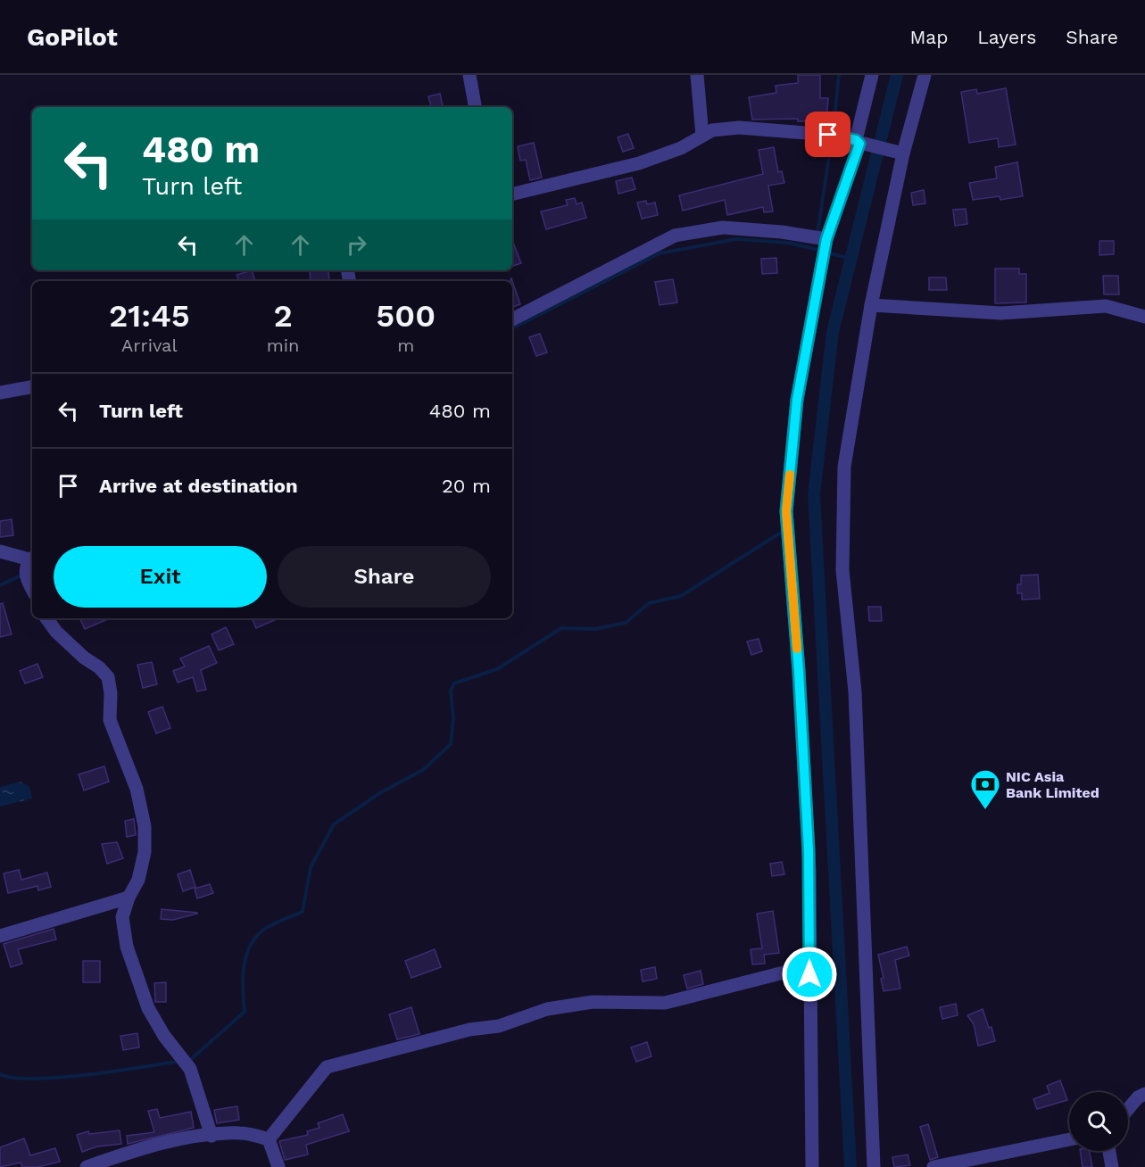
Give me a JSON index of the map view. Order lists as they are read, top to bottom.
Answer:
{
  "places": {
    "bank": ["NIC Asia Bank Limited"]
  },
  "page": {
    "header": "GoPilot",
    "nav": ["Map", "Layers", "Share"],
    "turn": ["480 m", "Turn left"],
    "eta": [
      "21:45",
      "Arrival",
      "2",
      "min",
      "500",
      "m"
    ],
    "list": [
      {
        "name": "Turn left",
        "value": "480 m"
      },
      {
        "name": "Arrive at destination",
        "value": "20 m"
      }
    ],
    "buttons": ["Exit", "Share"]
  }
}
